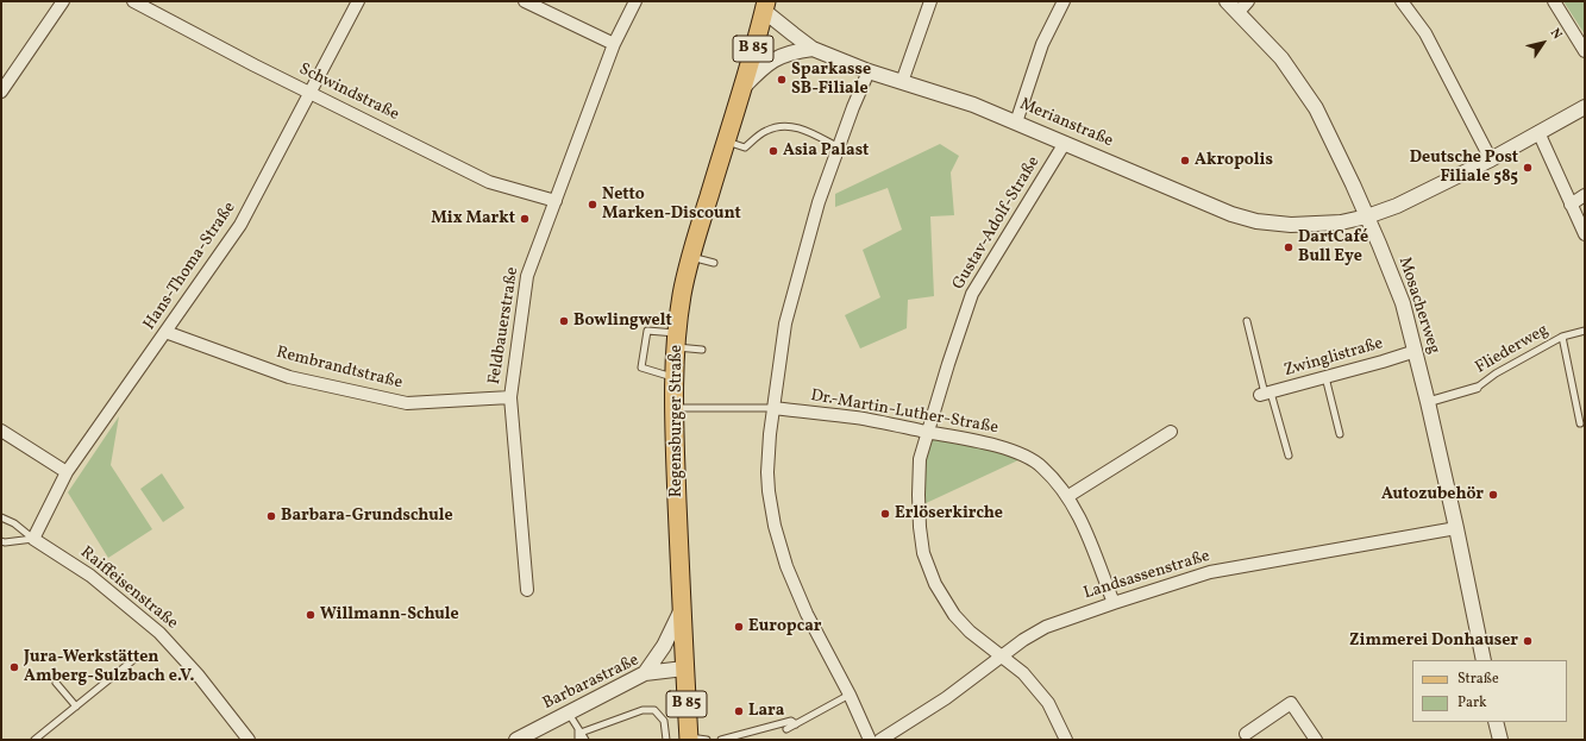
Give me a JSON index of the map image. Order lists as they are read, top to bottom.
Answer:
{
  "streets": {
    "main road": ["B 85", "Regensburger Straße"],
    "street": [
      "Schwindstraße",
      "Merianstraße",
      "Gustav-Adolf-Straße",
      "Hans-Thoma-Straße",
      "Mosacherweg",
      "Feldbauerstraße",
      "Zwinglistraße",
      "Rembrandtstraße",
      "Dr.-Martin-Luther-Straße",
      "Landsassenstraße",
      "Raiffeisenstraße",
      "Barbarastraße"
    ],
    "lane": ["Fliederweg"]
  },
  "crossings": [
    ["Schwindstraße", "Hans-Thoma-Straße"],
    ["Schwindstraße", "Feldbauerstraße"],
    ["Merianstraße", "Gustav-Adolf-Straße"],
    ["Merianstraße", "Mosacherweg"],
    ["Merianstraße", "Regensburger Straße"],
    ["Gustav-Adolf-Straße", "Dr.-Martin-Luther-Straße"],
    ["Gustav-Adolf-Straße", "Landsassenstraße"],
    ["Hans-Thoma-Straße", "Rembrandtstraße"],
    ["Hans-Thoma-Straße", "Raiffeisenstraße"],
    ["Mosacherweg", "Zwinglistraße"],
    ["Mosacherweg", "Landsassenstraße"],
    ["Feldbauerstraße", "Rembrandtstraße"],
    ["Dr.-Martin-Luther-Straße", "Landsassenstraße"],
    ["Regensburger Straße", "Barbarastraße"]
  ],
  "places": [
    "Sparkasse SB-Filiale",
    "Asia Palast",
    "Akropolis",
    "Deutsche Post Filiale 585",
    "Netto Marken-Discount",
    "Mix Markt",
    "DartCafé Bull Eye",
    "Bowlingwelt",
    "Autozubehör",
    "Erlöserkirche",
    "Barbara-Grundschule",
    "Willmann-Schule",
    "Europcar",
    "Zimmerei Donhauser",
    "Jura-Werkstätten Amberg-Sulzbach e.V.",
    "Lara"
  ],
  "legend": ["Straße", "Park"],
  "north": "top right"
}
